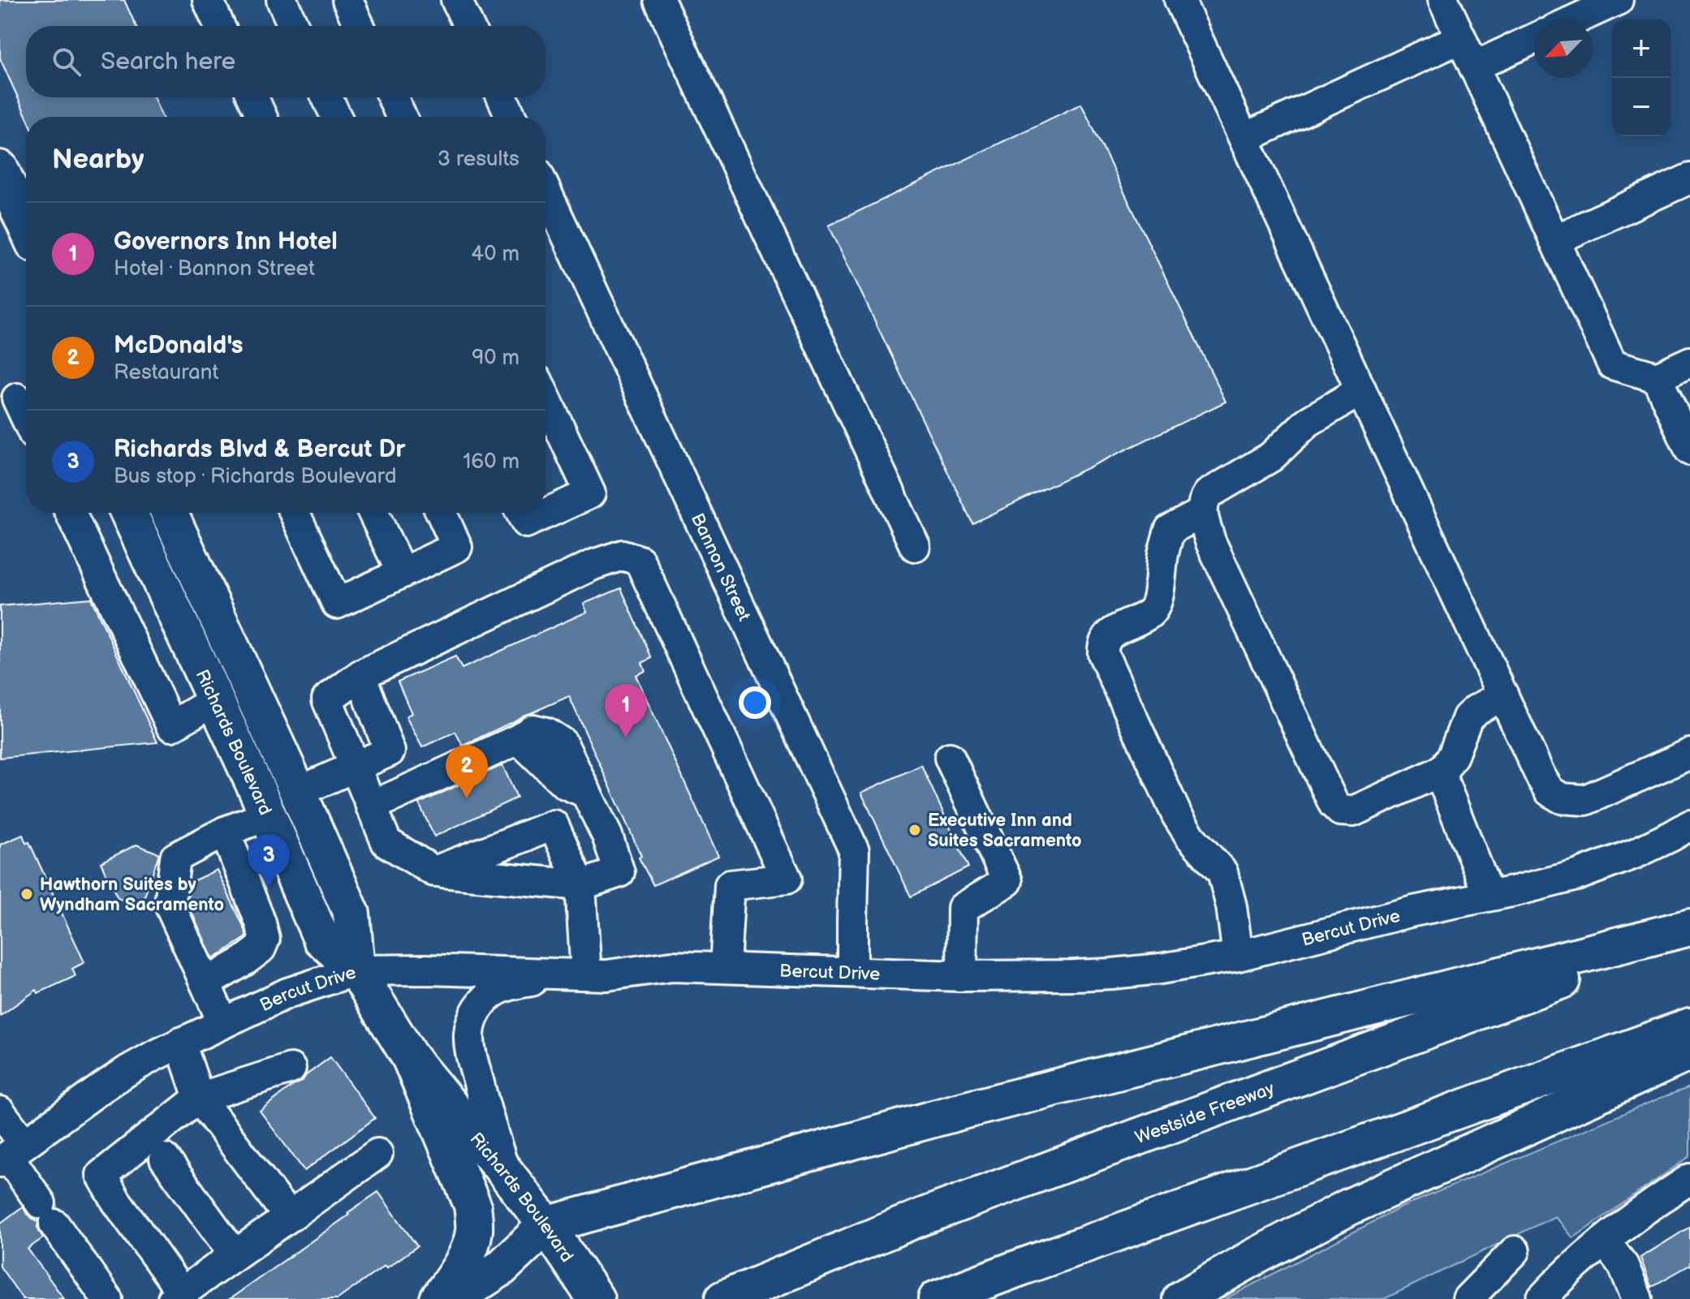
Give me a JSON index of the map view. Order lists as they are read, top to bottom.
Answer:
{
  "streets": {
    "main road": ["Richards Boulevard", "Westside Freeway"],
    "street": ["Bannon Street", "Bercut Drive"]
  },
  "crossings": [
    ["Bannon Street", "Bercut Drive"],
    ["Richards Boulevard", "Bercut Drive"]
  ],
  "places": ["Executive Inn and Suites Sacramento", "Hawthorn Suites by Wyndham Sacramento"],
  "north": "bottom left",
  "page": {
    "map_buttons": ["+", "−"],
    "search": "Search here",
    "heading": ["Nearby", "3 results"],
    "list": [
      {
        "mark": "1",
        "name": "Governors Inn Hotel",
        "note": "Hotel · Bannon Street",
        "value": "40 m"
      },
      {
        "mark": "2",
        "name": "McDonald's",
        "note": "Restaurant",
        "value": "90 m"
      },
      {
        "mark": "3",
        "name": "Richards Blvd & Bercut Dr",
        "note": "Bus stop · Richards Boulevard",
        "value": "160 m"
      }
    ],
    "pins": ["1", "2", "3"]
  }
}
